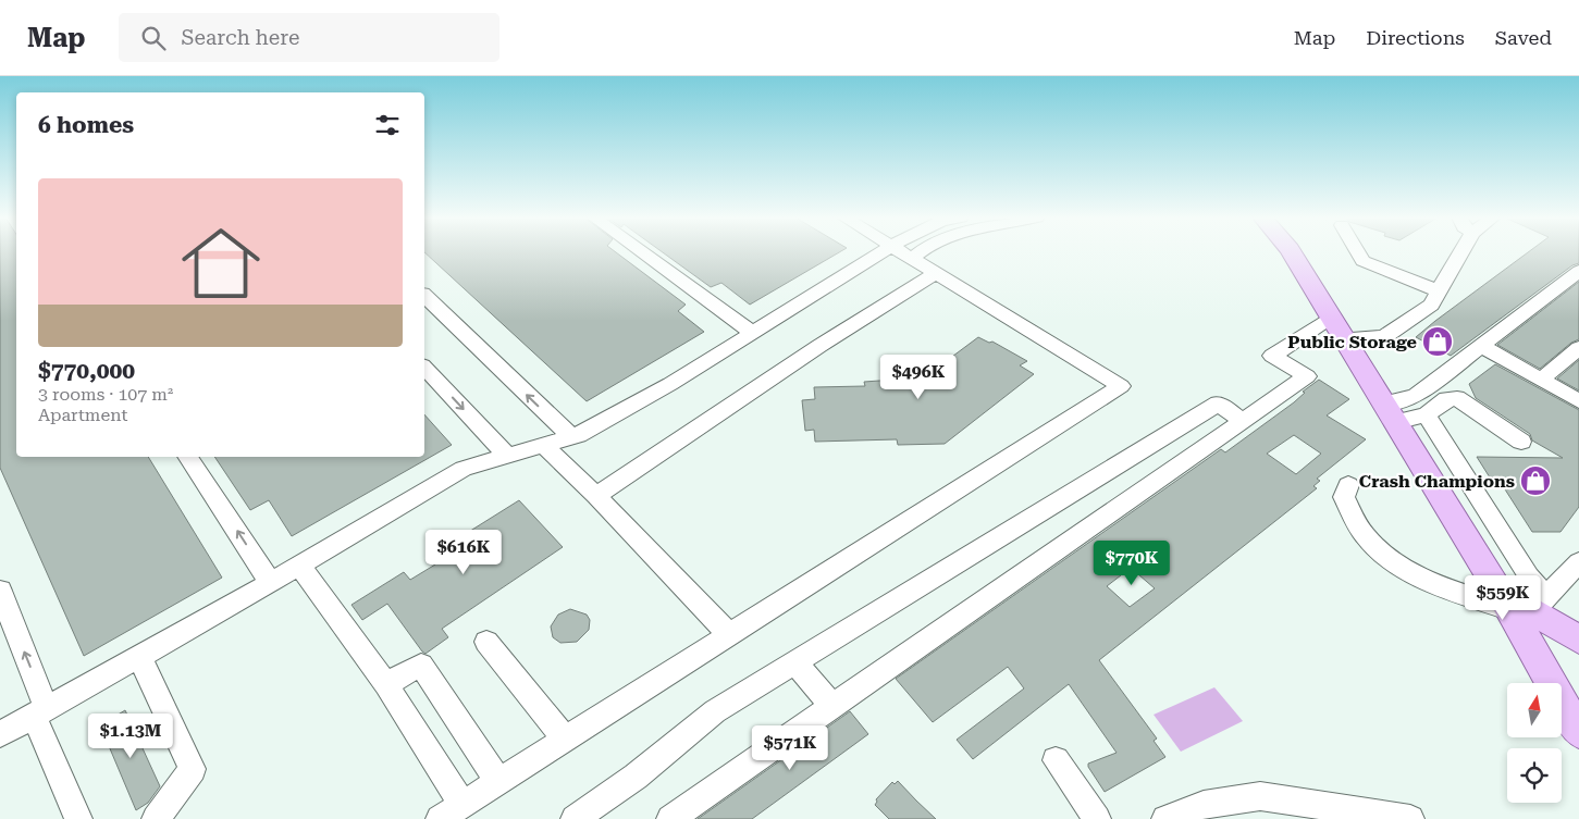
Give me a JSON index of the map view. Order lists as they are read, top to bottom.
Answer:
{
  "places": {
    "shop": ["Public Storage", "Crash Champions"]
  },
  "north": "top",
  "page": {
    "header": "Map",
    "search": "Search here",
    "nav": ["Map", "Directions", "Saved"],
    "heading": "6 homes",
    "list": [
      {
        "name": "$770,000",
        "note": "3 rooms · 107 m² · Apartment"
      }
    ],
    "price": [
      "$496K",
      "$616K",
      "$770K",
      "$559K",
      "$1.13M",
      "$571K"
    ]
  }
}
